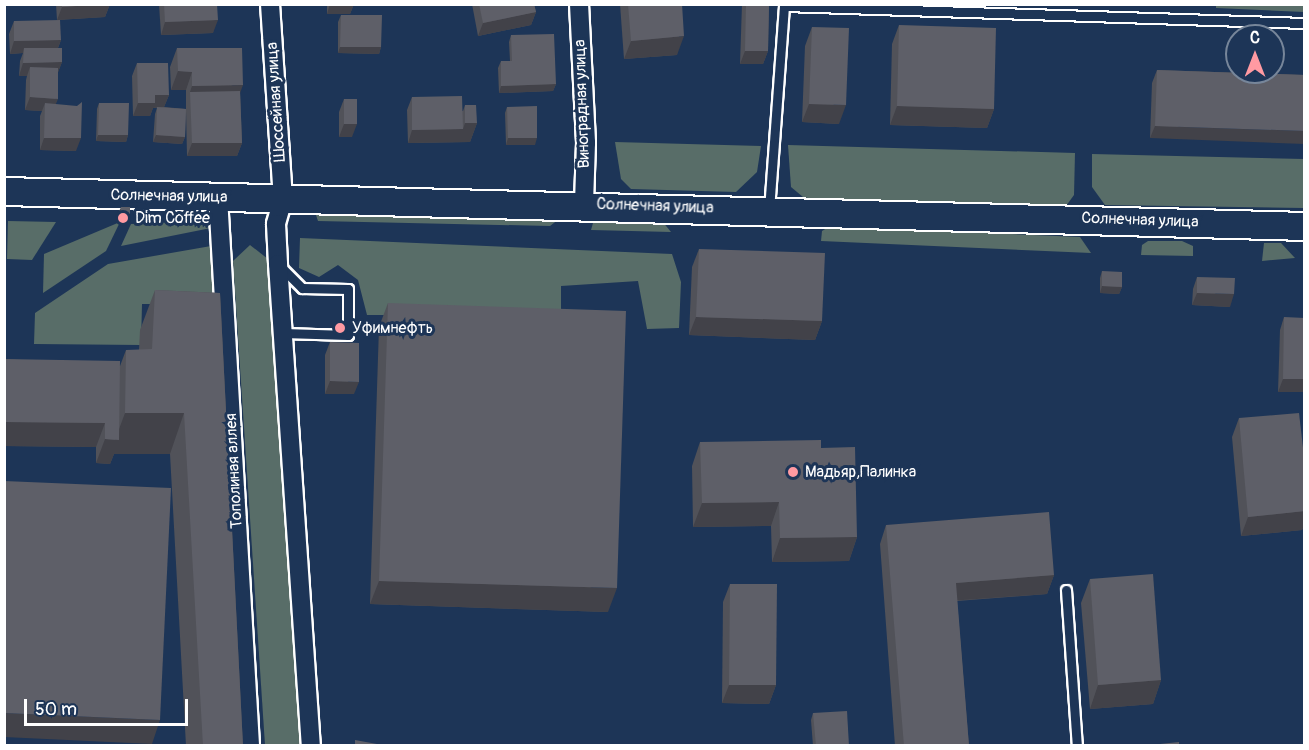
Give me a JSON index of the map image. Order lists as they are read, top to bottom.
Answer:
{
  "streets": {
    "main road": ["Солнечная улица"],
    "street": ["Шоссейная улица", "Виноградная улица", "Тополиная аллея"]
  },
  "crossings": [
    ["Шоссейная улица", "Солнечная улица"],
    ["Виноградная улица", "Солнечная улица"],
    ["Солнечная улица", "Тополиная аллея"]
  ],
  "places": ["Dim Coffee", "Уфимнефть", "Мадьяр,Палинка"],
  "scale_bar": "50 m",
  "north": "top"
}
